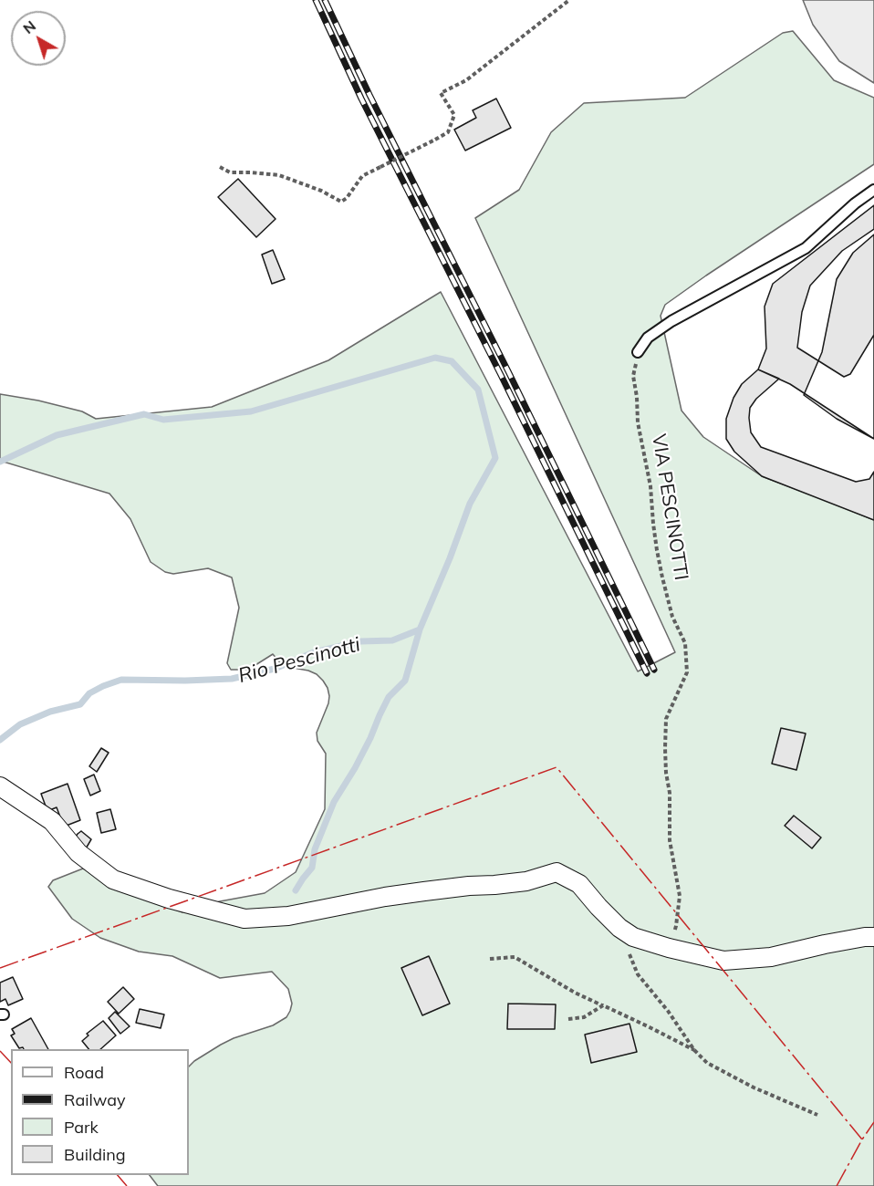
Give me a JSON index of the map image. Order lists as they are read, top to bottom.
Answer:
{
  "streets": {
    "path": ["VIA PESCINOTTI"]
  },
  "water": ["Rio Pescinotti"],
  "legend": [
    "Road",
    "Railway",
    "Park",
    "Building"
  ],
  "north": "top left"
}
